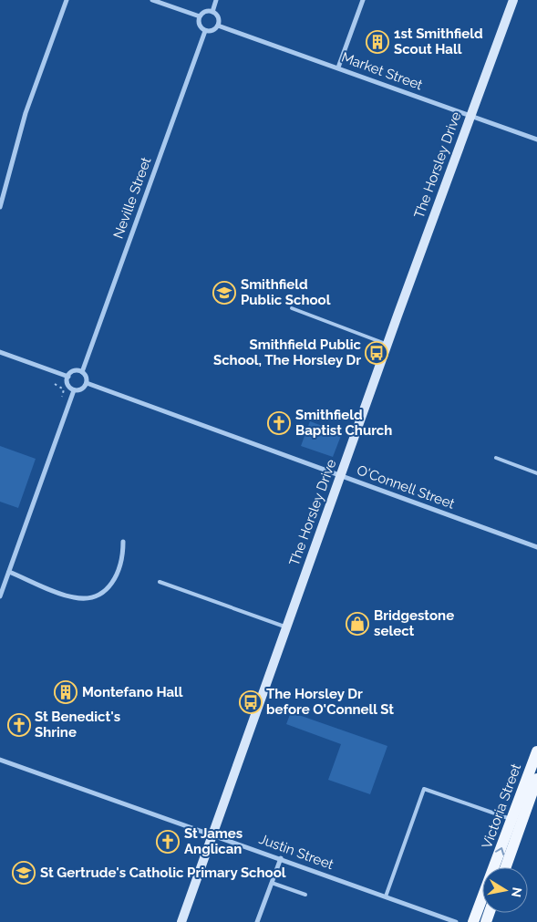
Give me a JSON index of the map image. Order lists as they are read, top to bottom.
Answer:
{
  "streets": {
    "main road": ["The Horsley Drive", "Victoria Street"],
    "street": [
      "Market Street",
      "Neville Street",
      "O'Connell Street",
      "Justin Street"
    ]
  },
  "crossings": [
    ["Market Street", "The Horsley Drive"],
    ["Market Street", "Neville Street"],
    ["The Horsley Drive", "O'Connell Street"],
    ["The Horsley Drive", "Justin Street"],
    ["Neville Street", "O'Connell Street"]
  ],
  "places": {
    "building": ["1st Smithfield Scout Hall", "Montefano Hall"],
    "school or university": ["Smithfield Public School", "St Gertrude's Catholic Primary School"],
    "bus stop": ["Smithfield Public School, The Horsley Dr", "The Horsley Dr before O'Connell St"],
    "church": ["Smithfield Baptist Church", "St Benedict's Shrine", "St James Anglican"],
    "shop": ["Bridgestone select"]
  },
  "north": "right"
}
